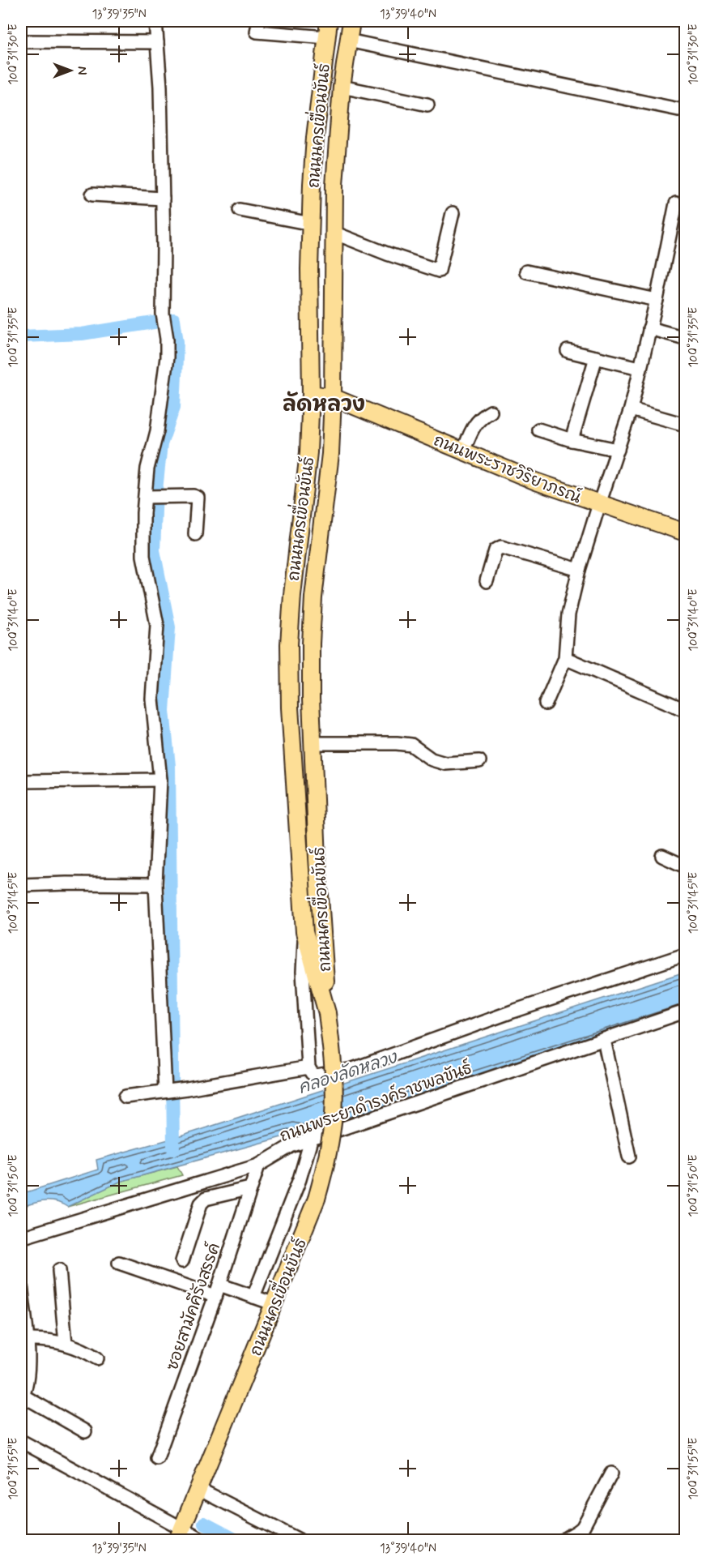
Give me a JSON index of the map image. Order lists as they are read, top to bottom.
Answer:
{
  "streets": {
    "main road": ["ถนนนครเขื่อนขันธ์", "ถนนพระราชวิริยาภรณ์"],
    "street": ["ถนนพระยาดำรงค์ราชพลขันธ์", "ซอยสามัคคีรังสรรค์"]
  },
  "crossings": [
    ["ถนนนครเขื่อนขันธ์", "ถนนพระราชวิริยาภรณ์"],
    ["ถนนพระยาดำรงค์ราชพลขันธ์", "ซอยสามัคคีรังสรรค์"]
  ],
  "districts": ["ลัดหลวง"],
  "water": ["คลองลัดหลวง"],
  "north": "right",
  "coordinates": [
    "13°39'35\"N",
    "13°39'40\"N",
    "100°31'30\"E",
    "100°31'35\"E",
    "100°31'40\"E",
    "100°31'45\"E",
    "100°31'50\"E",
    "100°31'55\"E"
  ]
}
